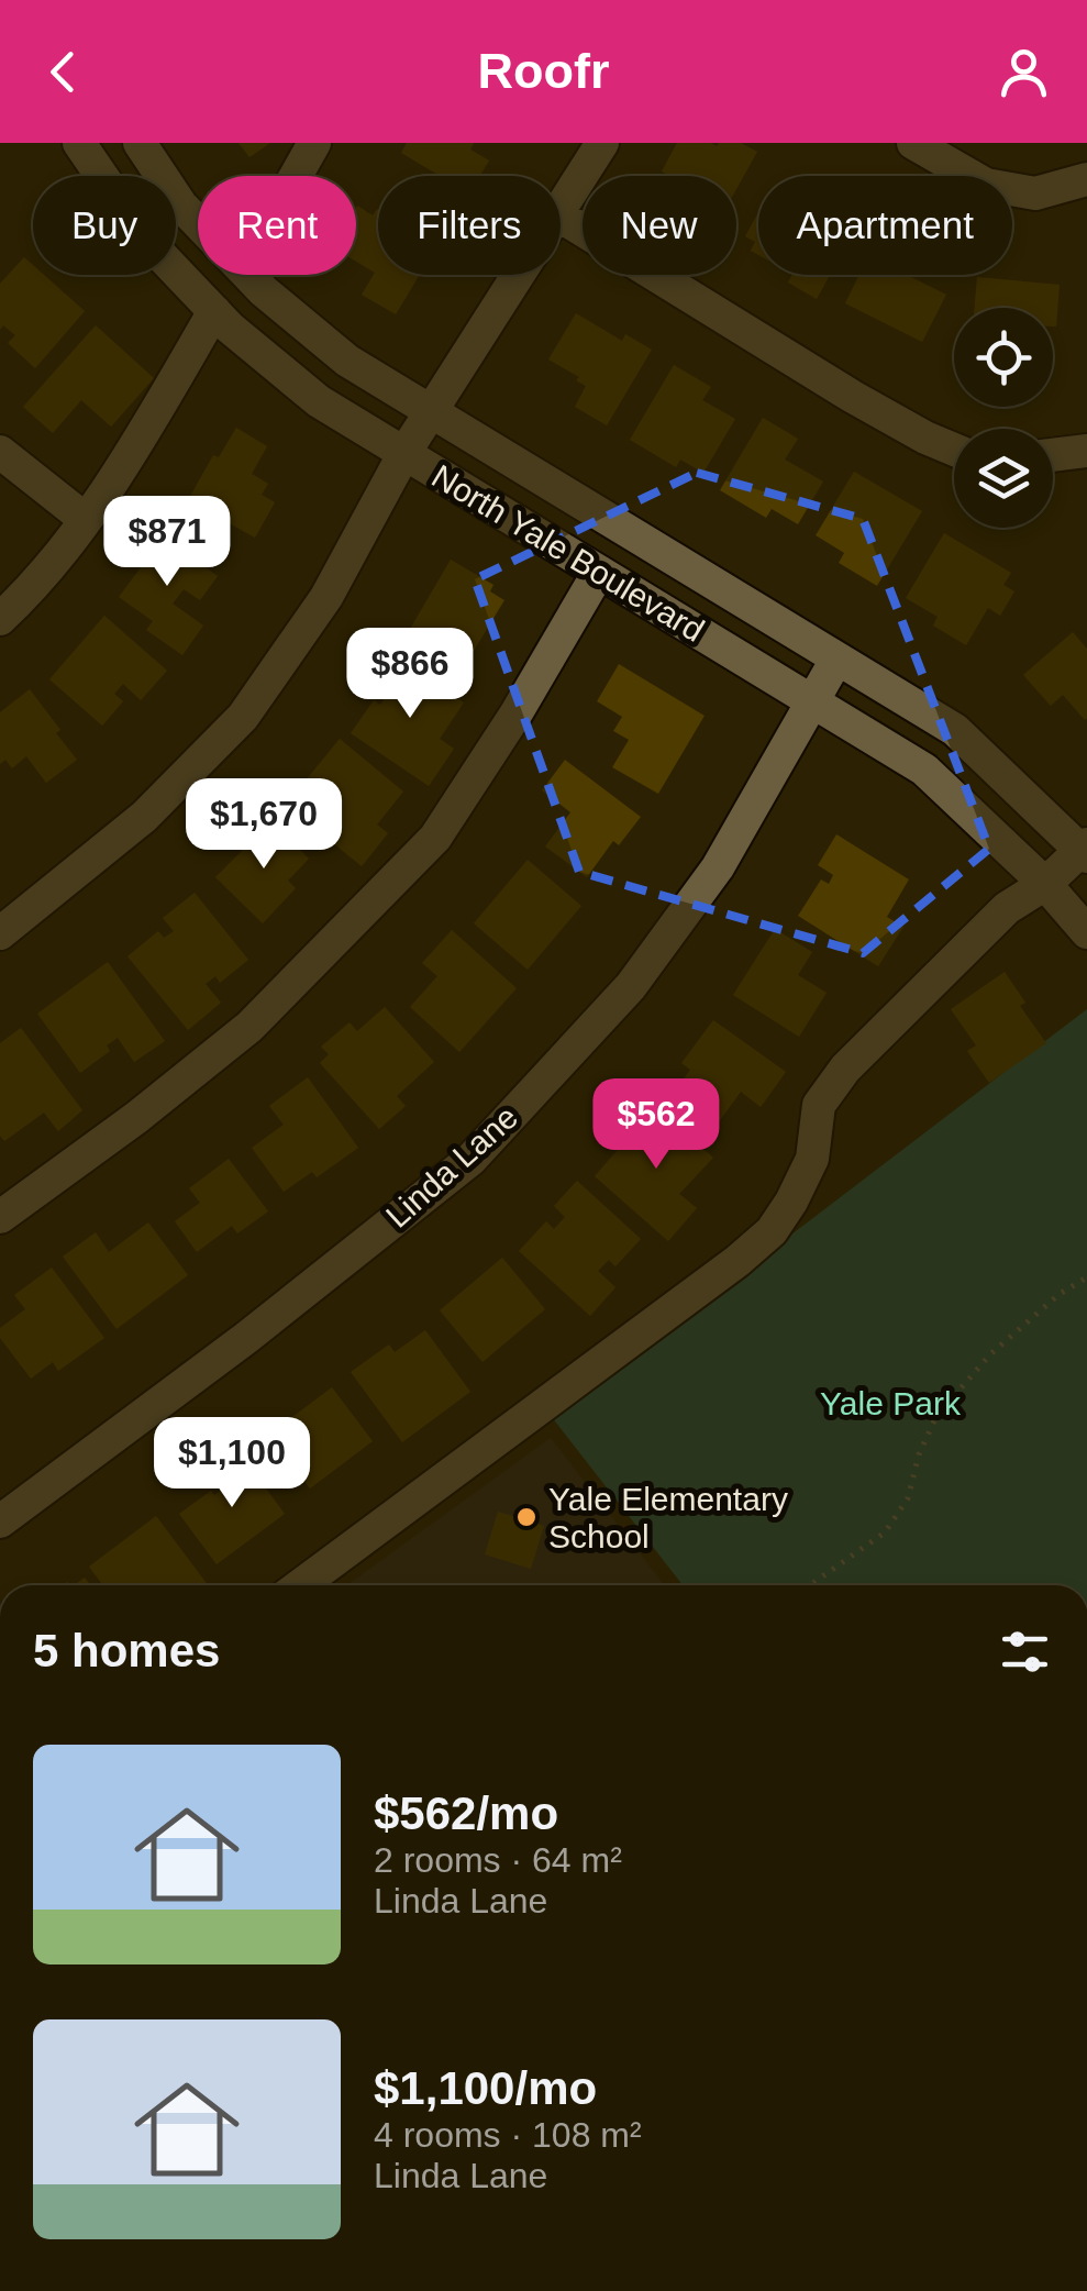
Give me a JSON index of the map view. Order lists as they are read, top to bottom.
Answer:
{
  "streets": {
    "street": ["North Yale Boulevard", "Linda Lane"]
  },
  "crossings": [
    ["North Yale Boulevard", "Linda Lane"]
  ],
  "parks": ["Yale Park"],
  "places": ["Yale Elementary School"],
  "page": {
    "header": "Roofr",
    "chip": [
      "Buy",
      "Rent",
      "Filters",
      "New",
      "Apartment"
    ],
    "price": [
      "$871",
      "$866",
      "$1,670",
      "$562",
      "$1,100"
    ],
    "heading": "5 homes",
    "list": [
      {
        "name": "$562/mo",
        "note": "2 rooms · 64 m² · Linda Lane"
      },
      {
        "name": "$1,100/mo",
        "note": "4 rooms · 108 m² · Linda Lane"
      }
    ]
  }
}
